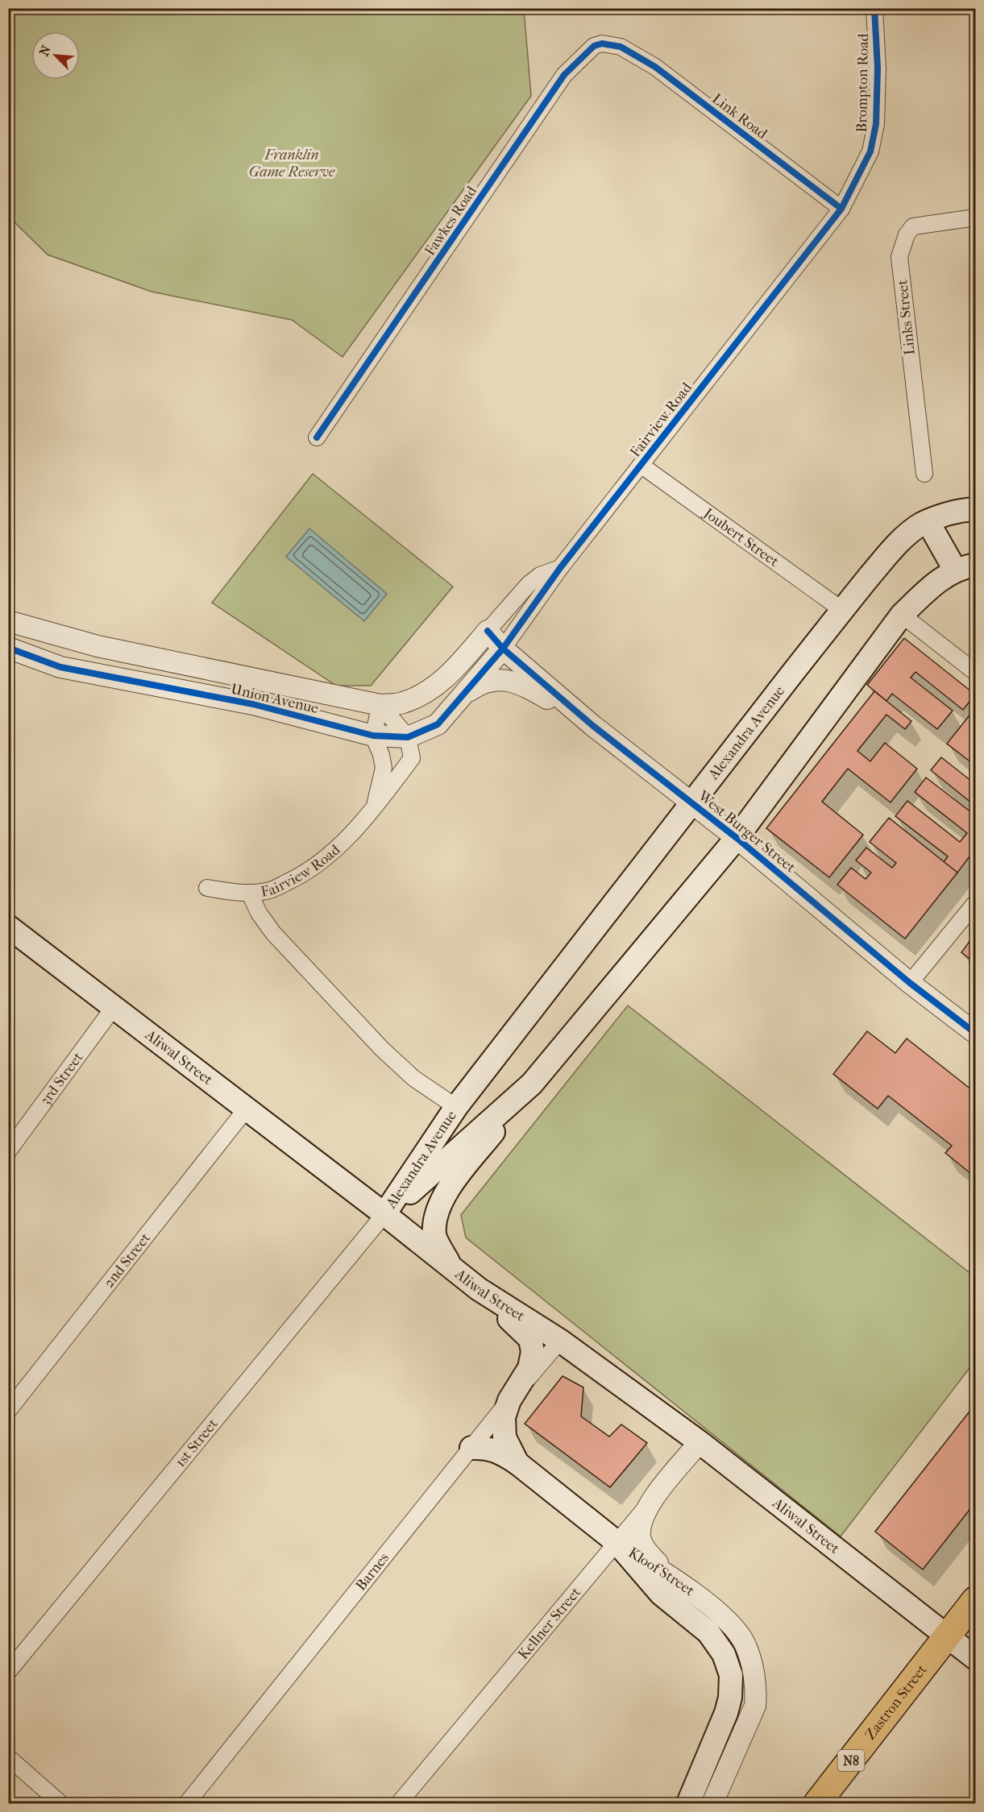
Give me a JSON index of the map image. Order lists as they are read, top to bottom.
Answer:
{
  "streets": {
    "highway": ["Zastron Street", "N8"],
    "main road": ["Alexandra Avenue", "Aliwal Street", "Kloof Street"],
    "street": [
      "Brompton Road",
      "Link Road",
      "Fawkes Road",
      "Links Street",
      "Fairview Road",
      "Joubert Street",
      "Union Avenue",
      "West Burger Street",
      "3rd Street",
      "2nd Street",
      "1st Street",
      "Barnes",
      "Kellner Street"
    ]
  },
  "crossings": [
    ["Brompton Road", "Link Road"],
    ["Brompton Road", "Fairview Road"],
    ["Link Road", "Fawkes Road"],
    ["Link Road", "Fairview Road"],
    ["Fairview Road", "Joubert Street"],
    ["Fairview Road", "Union Avenue"],
    ["Fairview Road", "West Burger Street"],
    ["Joubert Street", "Alexandra Avenue"],
    ["Union Avenue", "West Burger Street"],
    ["Alexandra Avenue", "West Burger Street"],
    ["Alexandra Avenue", "Aliwal Street"],
    ["Alexandra Avenue", "1st Street"],
    ["Aliwal Street", "3rd Street"],
    ["Aliwal Street", "2nd Street"],
    ["Aliwal Street", "1st Street"],
    ["Aliwal Street", "Barnes"],
    ["Aliwal Street", "Kellner Street"],
    ["Aliwal Street", "Zastron Street"],
    ["Kloof Street", "Kellner Street"]
  ],
  "parks": ["Franklin Game Reserve"],
  "north": "top left"
}
